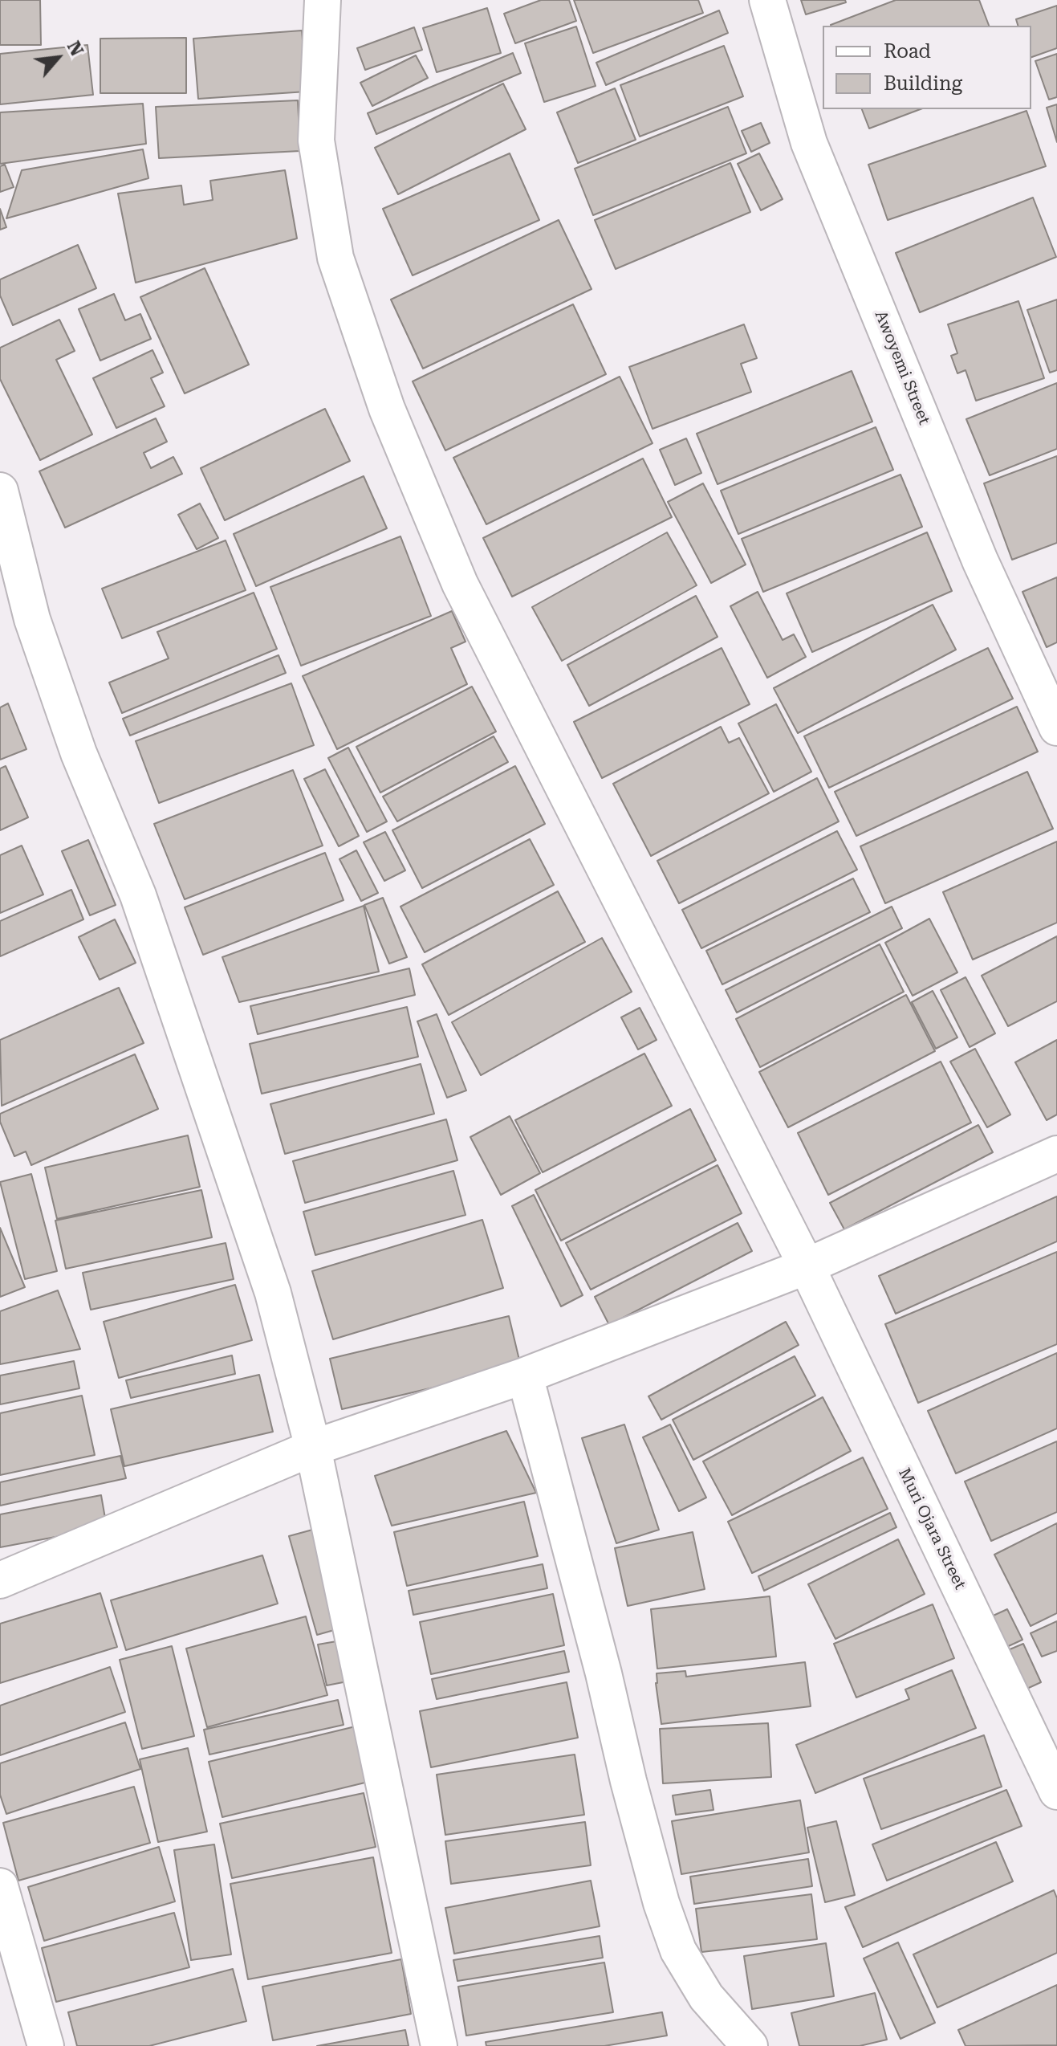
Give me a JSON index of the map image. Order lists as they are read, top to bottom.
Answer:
{
  "streets": {
    "street": ["Awoyemi Street", "Muri Ojara Street"]
  },
  "legend": ["Road", "Building"],
  "north": "top right"
}
